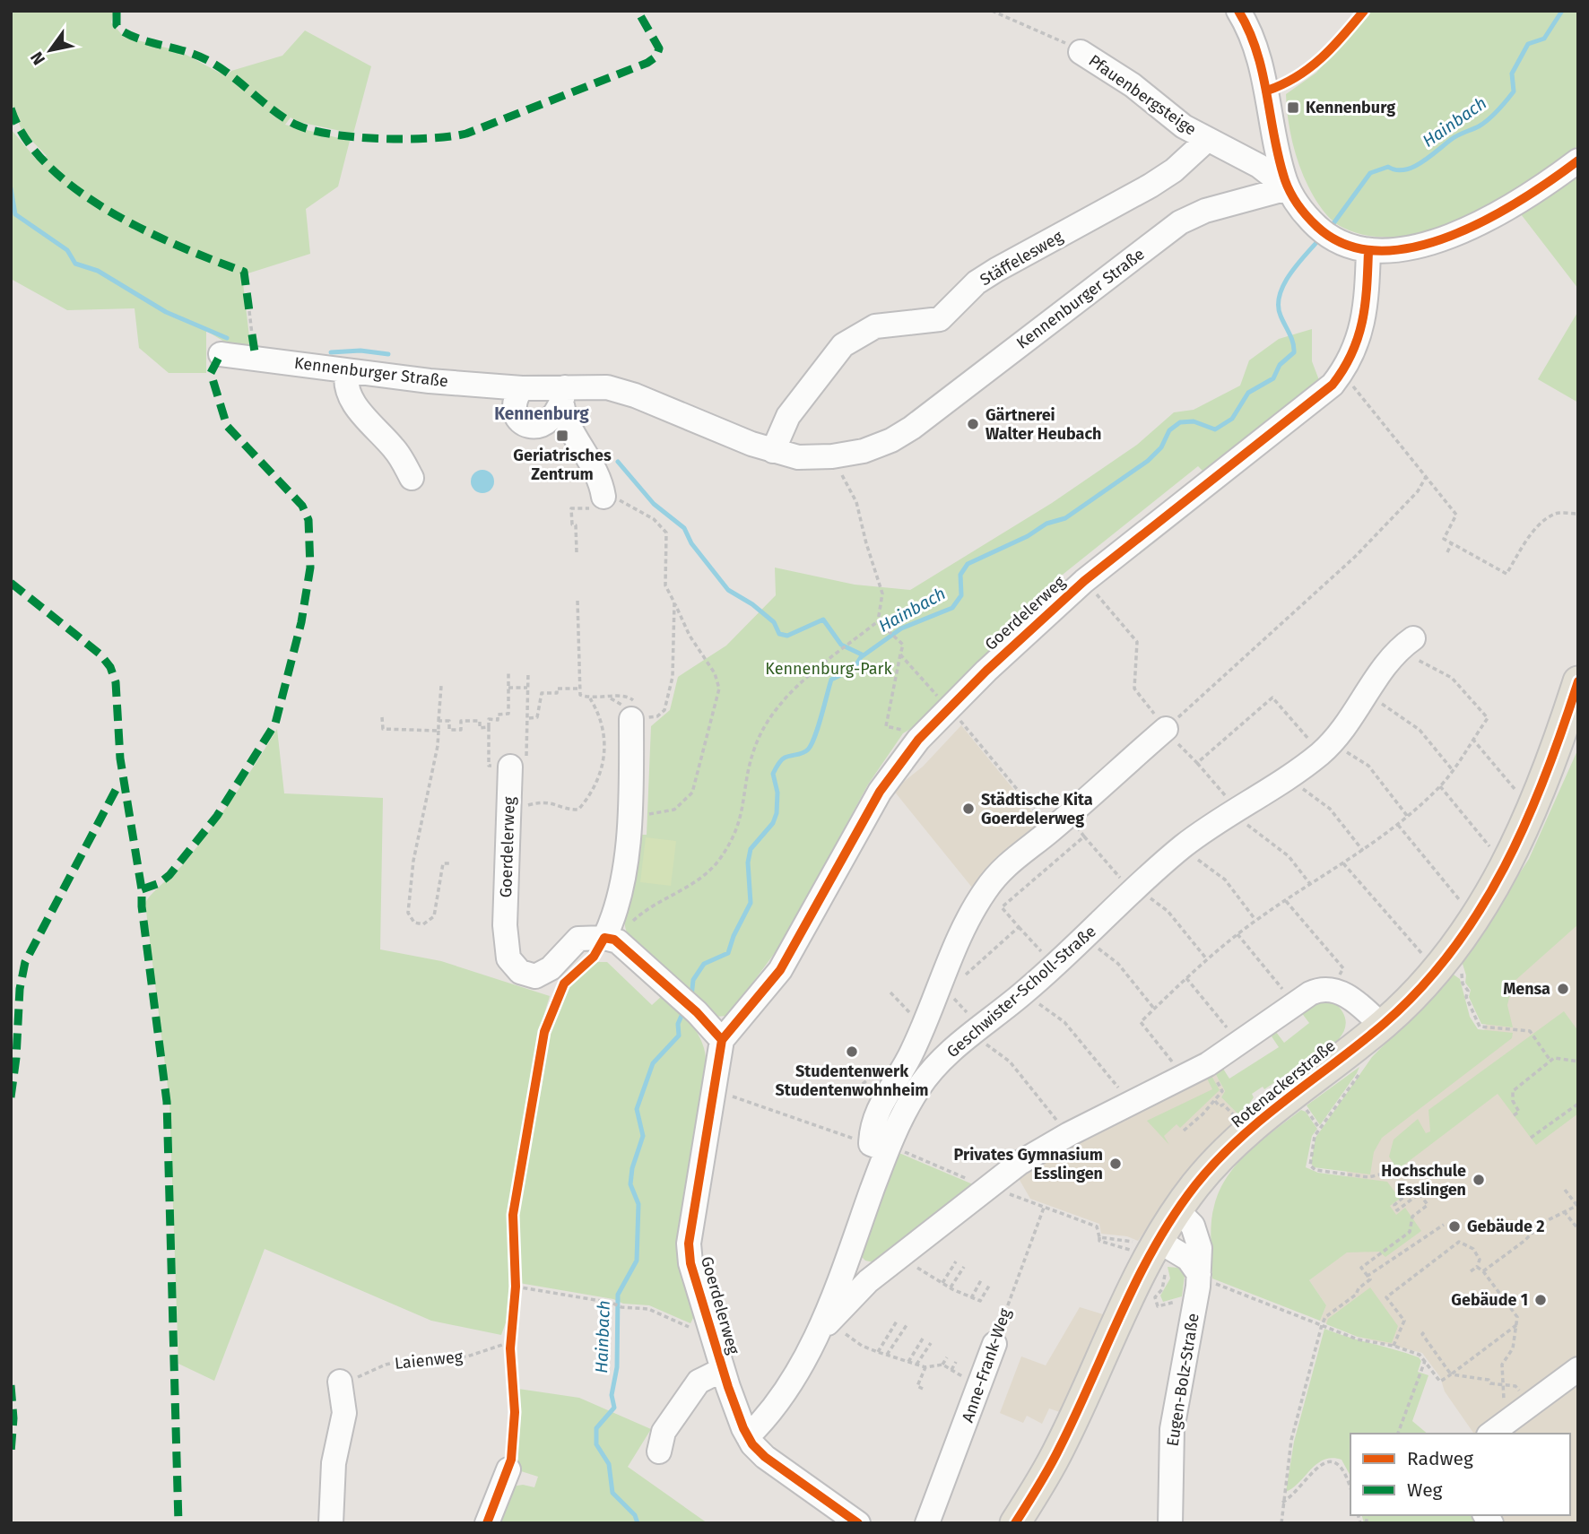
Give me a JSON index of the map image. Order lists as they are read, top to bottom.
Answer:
{
  "streets": {
    "main road": ["Rotenackerstraße"],
    "street": [
      "Pfauenbergsteige",
      "Stäffelesweg",
      "Kennenburger Straße",
      "Goerdelerweg",
      "Geschwister-Scholl-Straße",
      "Anne-Frank-Weg",
      "Eugen-Bolz-Straße"
    ],
    "path": ["Laienweg"]
  },
  "crossings": [
    ["Pfauenbergsteige", "Stäffelesweg"],
    ["Pfauenbergsteige", "Kennenburger Straße"],
    ["Stäffelesweg", "Kennenburger Straße"],
    ["Goerdelerweg", "Geschwister-Scholl-Straße"],
    ["Rotenackerstraße", "Eugen-Bolz-Straße"]
  ],
  "districts": ["Kennenburg"],
  "water": ["Hainbach"],
  "parks": ["Kennenburg-Park"],
  "places": {
    "transit": ["Kennenburg", "Geriatrisches Zentrum"],
    "other": [
      "Gärtnerei Walter Heubach",
      "Städtische Kita Goerdelerweg",
      "Mensa",
      "Studentenwerk Studentenwohnheim",
      "Privates Gymnasium Esslingen",
      "Hochschule Esslingen",
      "Gebäude 2",
      "Gebäude 1"
    ]
  },
  "legend": ["Radweg", "Weg"],
  "north": "bottom left"
}
